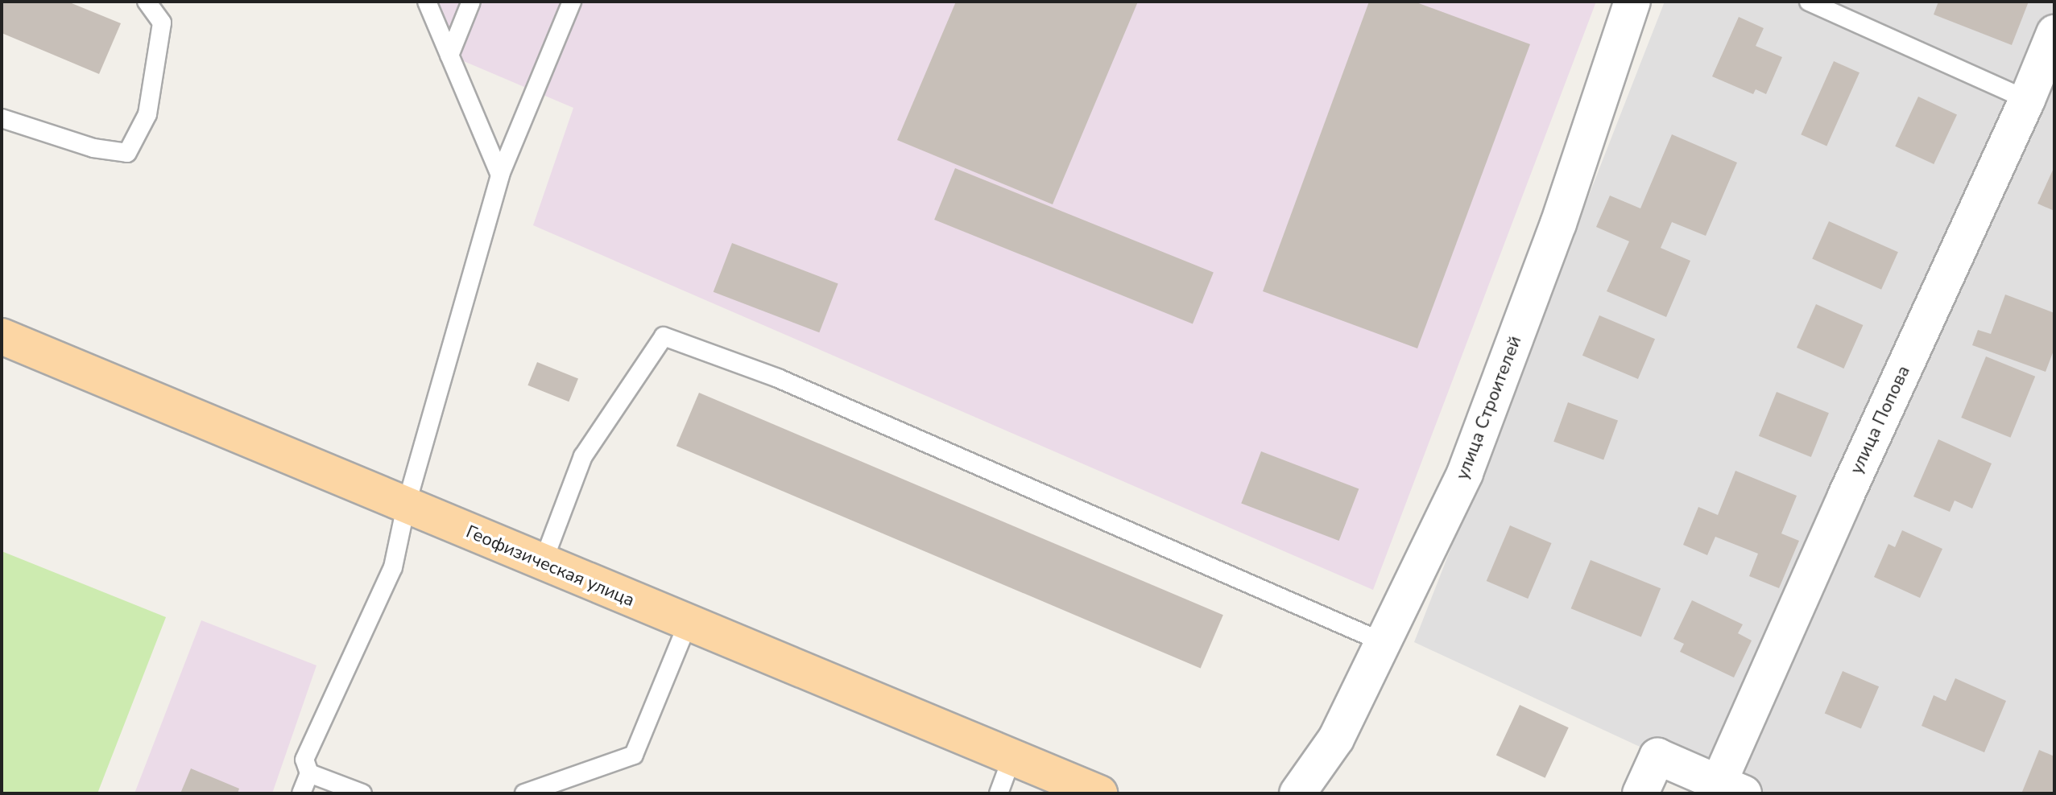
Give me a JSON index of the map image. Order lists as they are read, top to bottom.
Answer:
{
  "streets": {
    "main road": ["Геофизическая улица"],
    "street": ["улица Строителей", "улица Попова"]
  }
}
